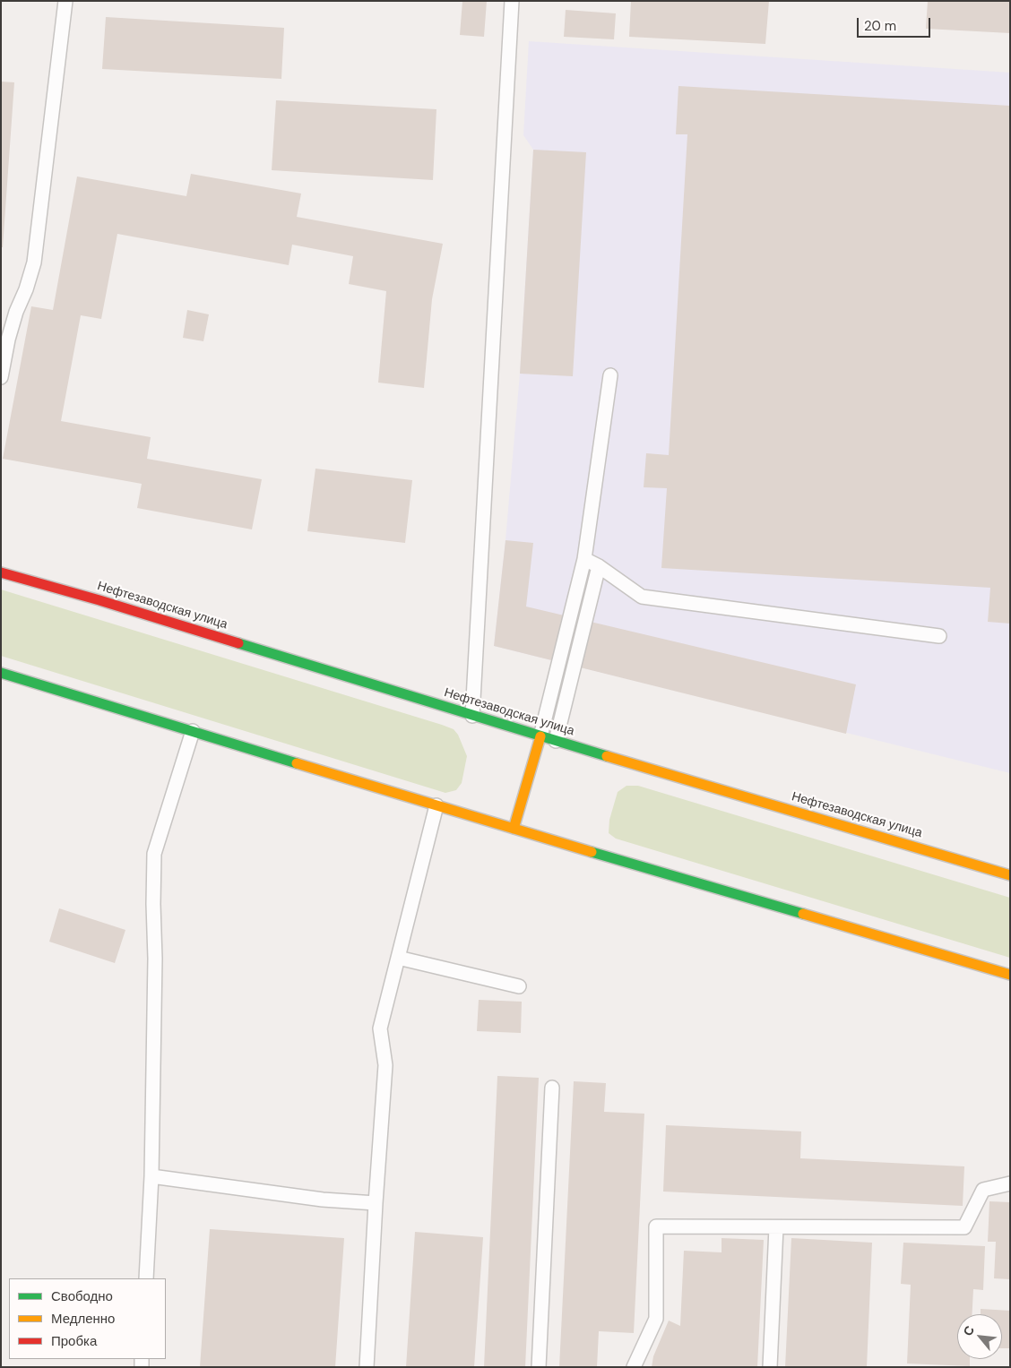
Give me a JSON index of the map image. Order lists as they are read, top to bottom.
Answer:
{
  "streets": {
    "main road": ["Нефтезаводская улица"]
  },
  "legend": ["Свободно", "Медленно", "Пробка"],
  "scale_bar": "20 m",
  "north": "top left"
}
